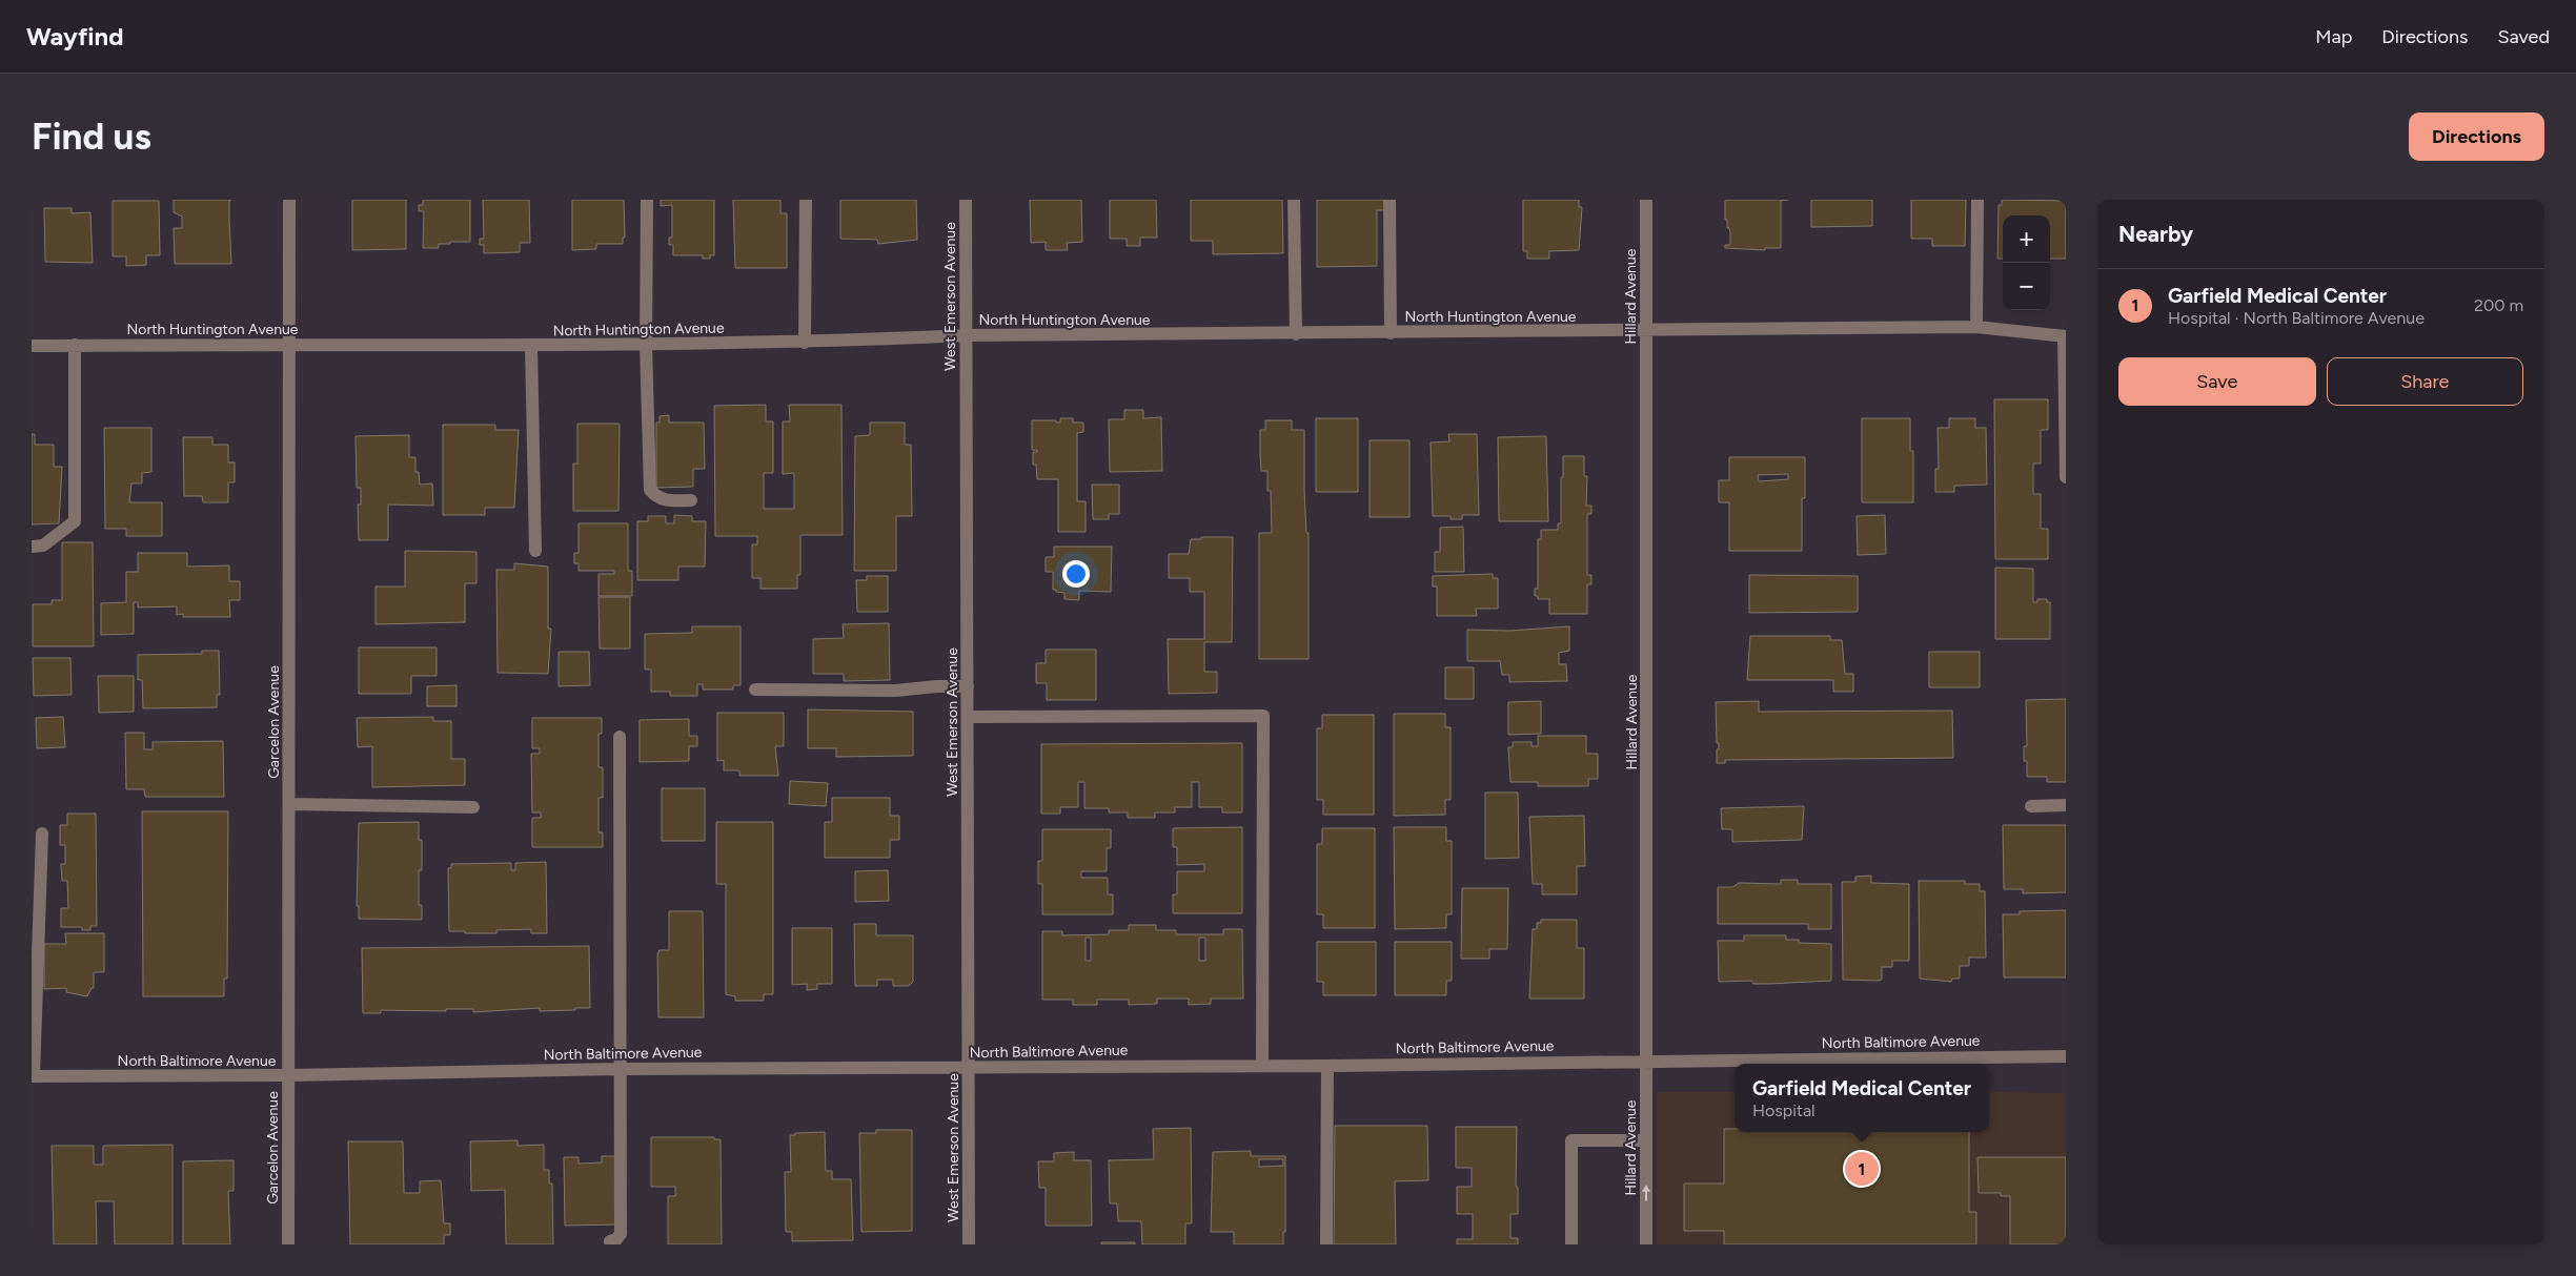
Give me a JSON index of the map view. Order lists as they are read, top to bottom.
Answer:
{
  "streets": {
    "street": [
      "West Emerson Avenue",
      "Hillard Avenue",
      "North Huntington Avenue",
      "Garcelon Avenue",
      "North Baltimore Avenue"
    ]
  },
  "crossings": [
    ["West Emerson Avenue", "North Huntington Avenue"],
    ["West Emerson Avenue", "North Baltimore Avenue"],
    ["Hillard Avenue", "North Huntington Avenue"],
    ["Hillard Avenue", "North Baltimore Avenue"],
    ["North Huntington Avenue", "Garcelon Avenue"],
    ["Garcelon Avenue", "North Baltimore Avenue"]
  ],
  "page": {
    "header": "Wayfind",
    "nav": ["Map", "Directions", "Saved"],
    "buttons": [
      "Directions",
      ["Save", "Share"]
    ],
    "title": "Find us",
    "heading": "Nearby",
    "map_buttons": ["+", "−"],
    "list": [
      {
        "mark": "1",
        "name": "Garfield Medical Center",
        "note": "Hospital · North Baltimore Avenue",
        "value": "200 m"
      }
    ],
    "popup": ["Garfield Medical Center", "Hospital"],
    "pins": "1"
  }
}
